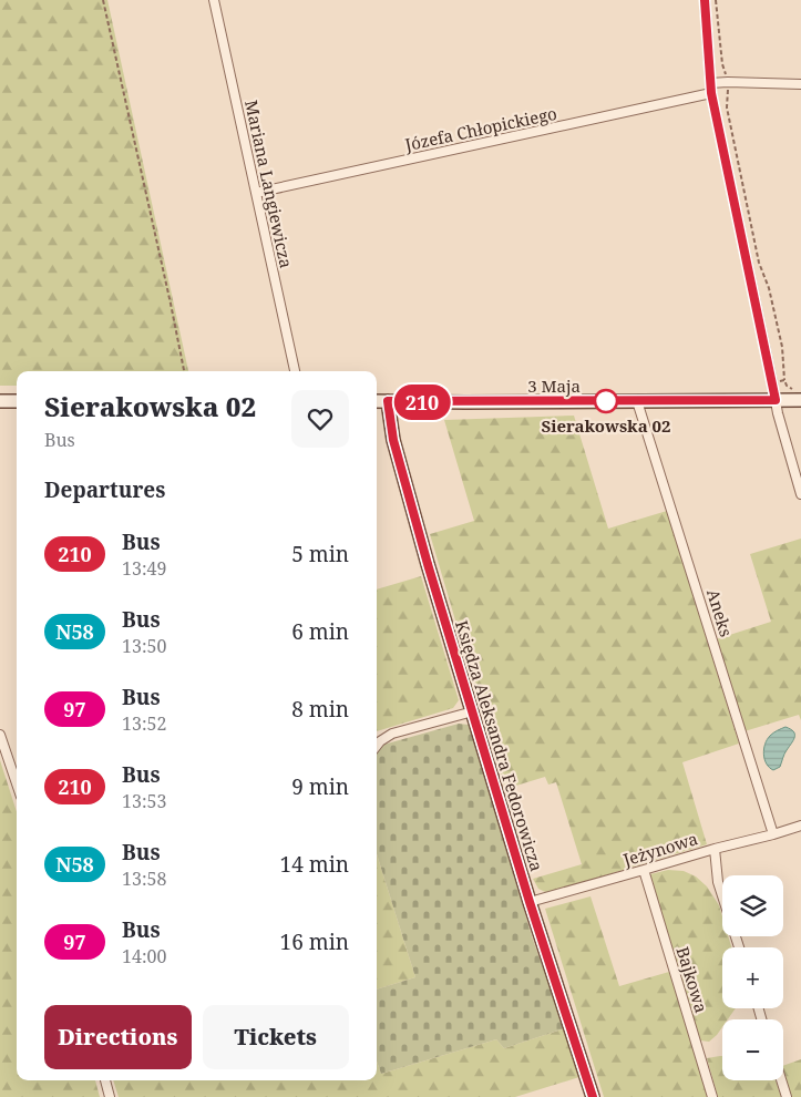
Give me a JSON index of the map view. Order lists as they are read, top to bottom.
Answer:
{
  "streets": {
    "street": [
      "Józefa Chłopickiego",
      "Mariana Langiewicza",
      "3 Maja",
      "Aneks",
      "Księdza Aleksandra Fedorowicza",
      "Jeżynowa",
      "Bajkowa"
    ]
  },
  "crossings": [
    ["Józefa Chłopickiego", "Mariana Langiewicza"],
    ["3 Maja", "Aneks"],
    ["3 Maja", "Księdza Aleksandra Fedorowicza"],
    ["Aneks", "Jeżynowa"],
    ["Księdza Aleksandra Fedorowicza", "Jeżynowa"],
    ["Jeżynowa", "Bajkowa"]
  ],
  "places": ["Sierakowska 02"],
  "lines": ["bus line 210"],
  "page": {
    "on_map": "210",
    "heading": [
      ["Sierakowska 02", "Bus"],
      "Departures"
    ],
    "list": [
      {
        "mark": "210",
        "name": "Bus",
        "note": "13:49",
        "value": "5 min"
      },
      {
        "mark": "N58",
        "name": "Bus",
        "note": "13:50",
        "value": "6 min"
      },
      {
        "mark": "97",
        "name": "Bus",
        "note": "13:52",
        "value": "8 min"
      },
      {
        "mark": "210",
        "name": "Bus",
        "note": "13:53",
        "value": "9 min"
      },
      {
        "mark": "N58",
        "name": "Bus",
        "note": "13:58",
        "value": "14 min"
      },
      {
        "mark": "97",
        "name": "Bus",
        "note": "14:00",
        "value": "16 min"
      }
    ],
    "map_buttons": ["+", "−"],
    "buttons": ["Directions", "Tickets"]
  }
}
